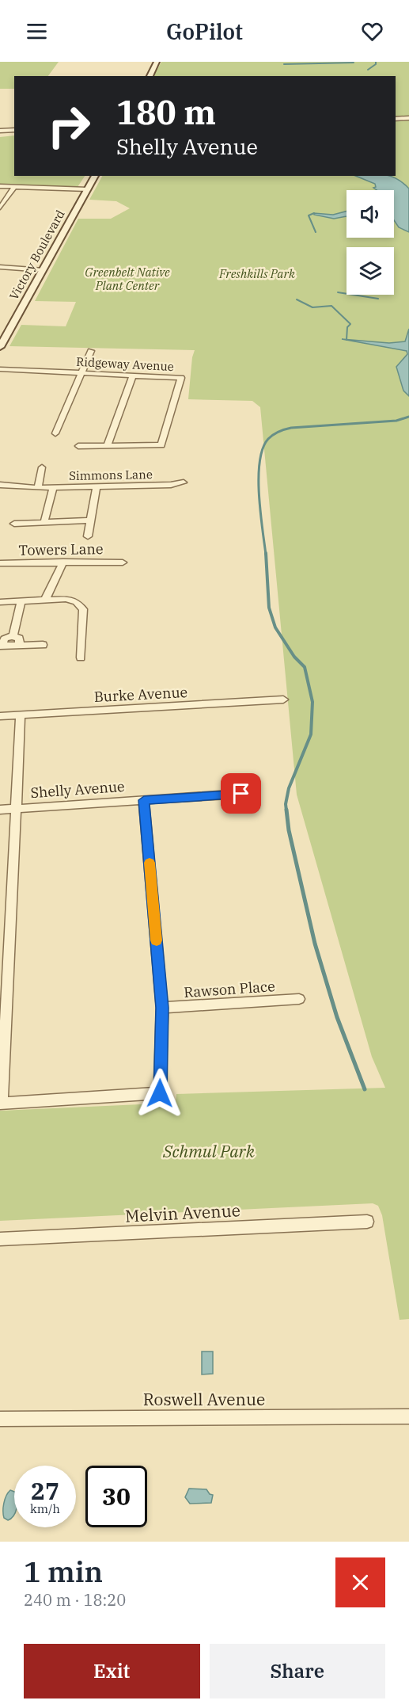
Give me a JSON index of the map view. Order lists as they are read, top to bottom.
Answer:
{
  "streets": {
    "main road": ["Victory Boulevard"],
    "street": [
      "Ridgeway Avenue",
      "Simmons Lane",
      "Towers Lane",
      "Burke Avenue",
      "Shelly Avenue",
      "Rawson Place",
      "Melvin Avenue",
      "Roswell Avenue"
    ]
  },
  "parks": ["Greenbelt Native Plant Center", "Freshkills Park", "Schmul Park"],
  "page": {
    "header": "GoPilot",
    "turn": ["180 m", "Shelly Avenue"],
    "speed": "27 km/h",
    "limit": "30",
    "heading": ["1 min", "240 m · 18:20"],
    "buttons": ["Exit", "Share"]
  }
}
